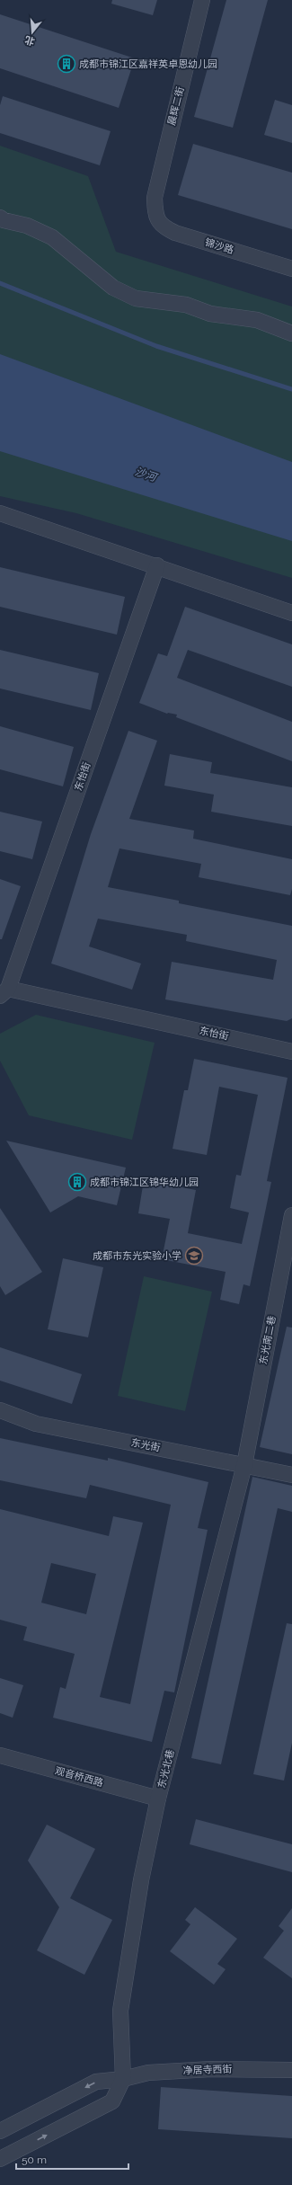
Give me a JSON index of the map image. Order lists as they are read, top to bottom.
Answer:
{
  "streets": {
    "street": [
      "晨辉二街",
      "锦沙路",
      "东怡街",
      "东光南二巷",
      "东光街",
      "东光北巷",
      "观音桥西路",
      "净居寺西街"
    ]
  },
  "crossings": [
    ["晨辉二街", "锦沙路"],
    ["东光南二巷", "东光街"],
    ["东光南二巷", "东光北巷"],
    ["东光街", "东光北巷"],
    ["东光北巷", "观音桥西路"],
    ["东光北巷", "净居寺西街"]
  ],
  "water": ["沙河"],
  "places": {
    "building": ["成都市锦江区嘉祥英卓恩幼儿园", "成都市锦江区锦华幼儿园"],
    "school or university": ["成都市东光实验小学"]
  },
  "scale_bar": "50 m",
  "north": "bottom"
}
